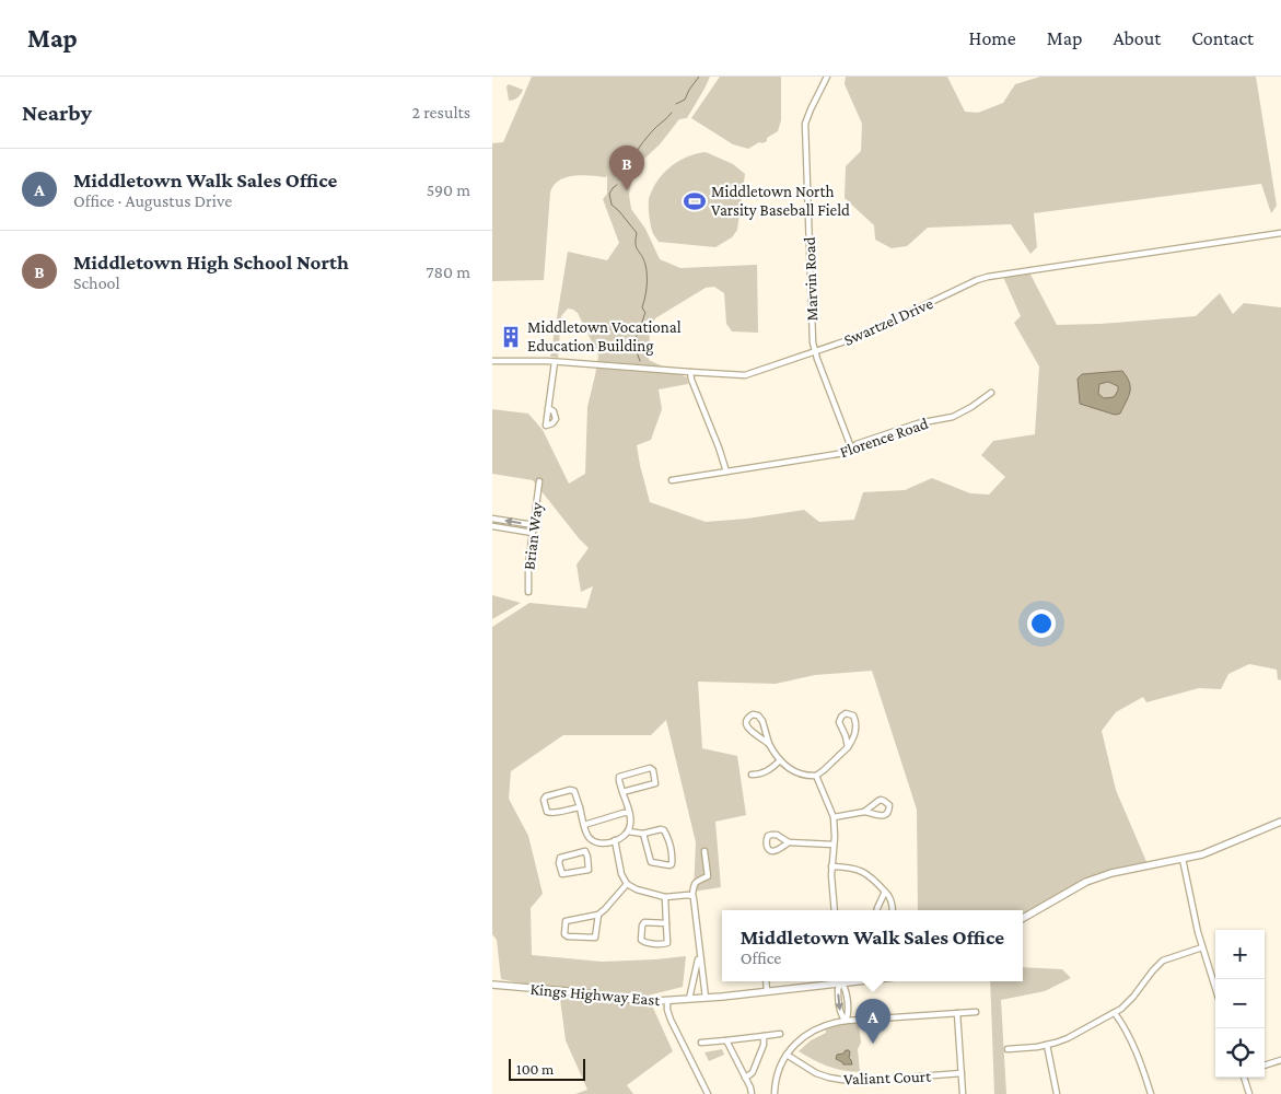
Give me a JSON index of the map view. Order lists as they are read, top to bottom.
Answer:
{
  "streets": {
    "street": [
      "Marvin Road",
      "Swartzel Drive",
      "Florence Road",
      "Brian Way",
      "Kings Highway East",
      "Valiant Court"
    ]
  },
  "crossings": [
    ["Marvin Road", "Swartzel Drive"],
    ["Marvin Road", "Florence Road"]
  ],
  "places": {
    "sports": ["Middletown North Varsity Baseball Field"],
    "building": ["Middletown Vocational Education Building"]
  },
  "scale_bar": "100 m",
  "page": {
    "header": "Map",
    "nav": [
      "Home",
      "Map",
      "About",
      "Contact"
    ],
    "heading": ["Nearby", "2 results"],
    "pins": ["B", "A"],
    "list": [
      {
        "mark": "A",
        "name": "Middletown Walk Sales Office",
        "note": "Office · Augustus Drive",
        "value": "590 m"
      },
      {
        "mark": "B",
        "name": "Middletown High School North",
        "note": "School",
        "value": "780 m"
      }
    ],
    "popup": ["Middletown Walk Sales Office", "Office"],
    "map_buttons": ["+", "−"],
    "scale": "100 m"
  }
}
